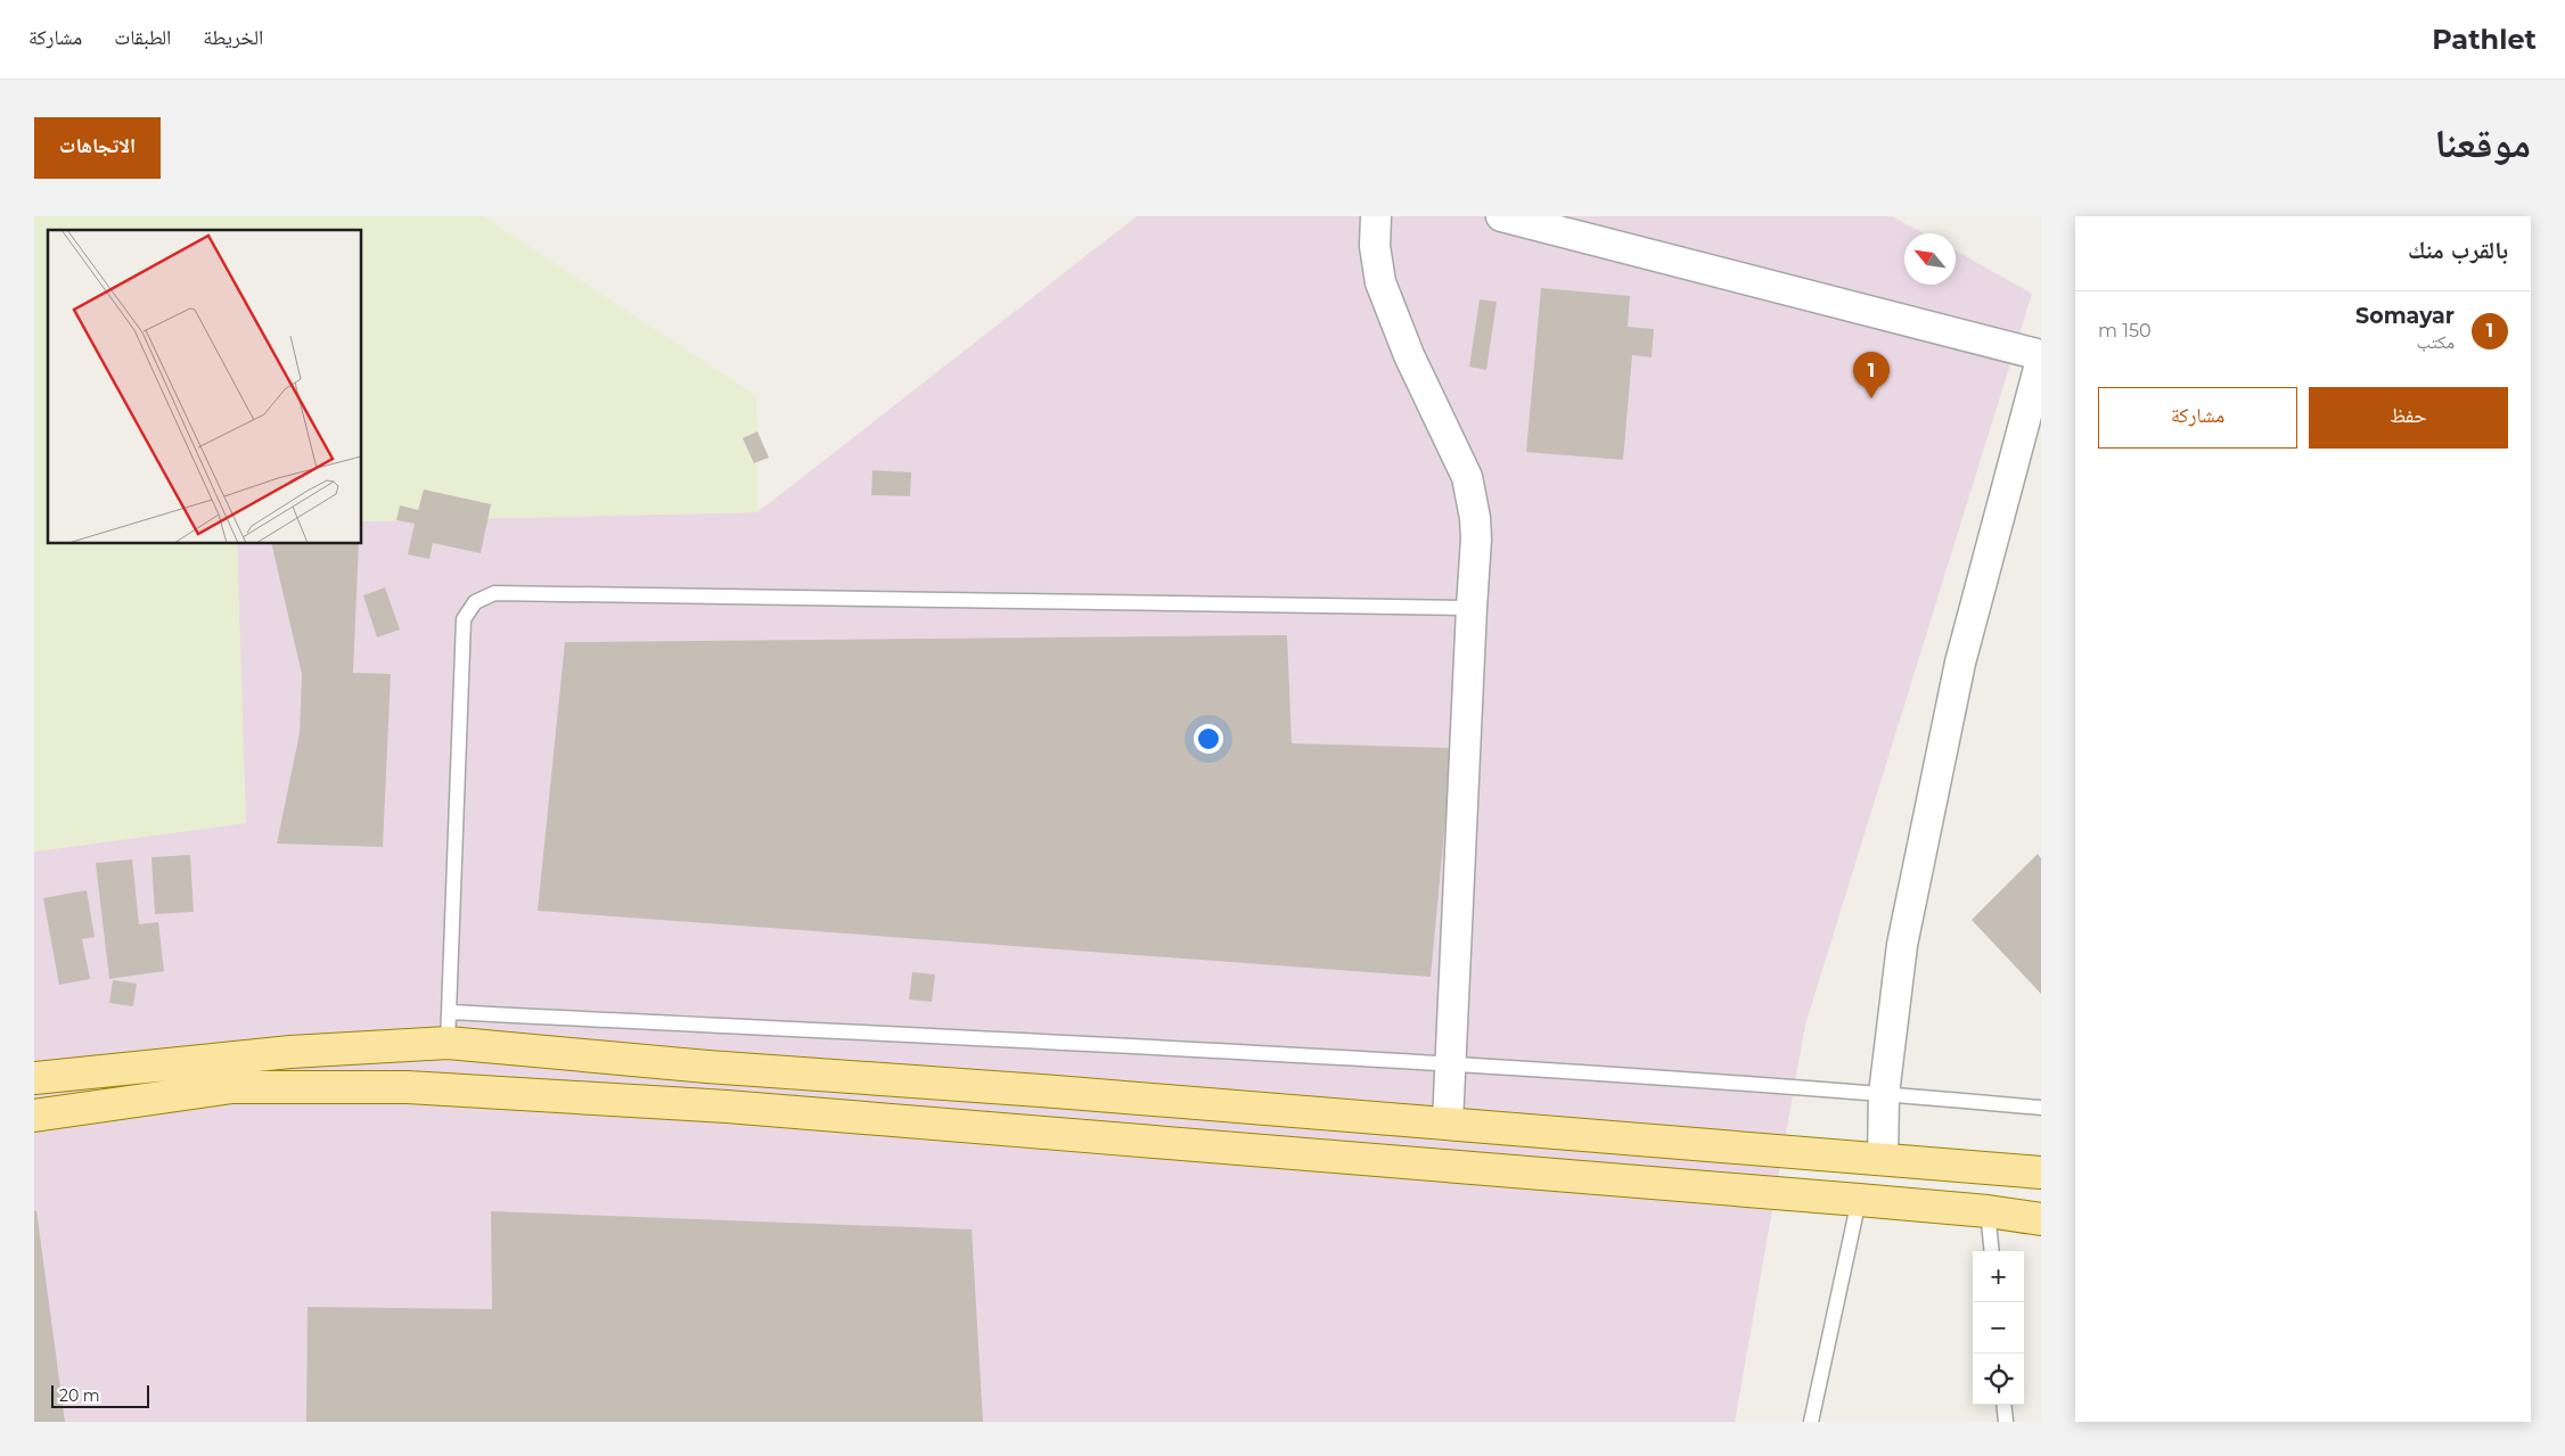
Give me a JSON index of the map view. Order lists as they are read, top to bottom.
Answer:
{
  "scale_bar": "20 m",
  "north": "top left",
  "page": {
    "header": "Pathlet",
    "nav": ["الخريطة", "الطبقات", "مشاركة"],
    "title": "موقعنا",
    "buttons": [
      "الاتجاهات",
      ["حفظ", "مشاركة"]
    ],
    "heading": "بالقرب منك",
    "list": [
      {
        "mark": "1",
        "name": "Somayar",
        "note": "مكتب",
        "value": "150 m"
      }
    ],
    "pins": "1",
    "map_buttons": ["+", "−"],
    "scale": "20 m"
  }
}
